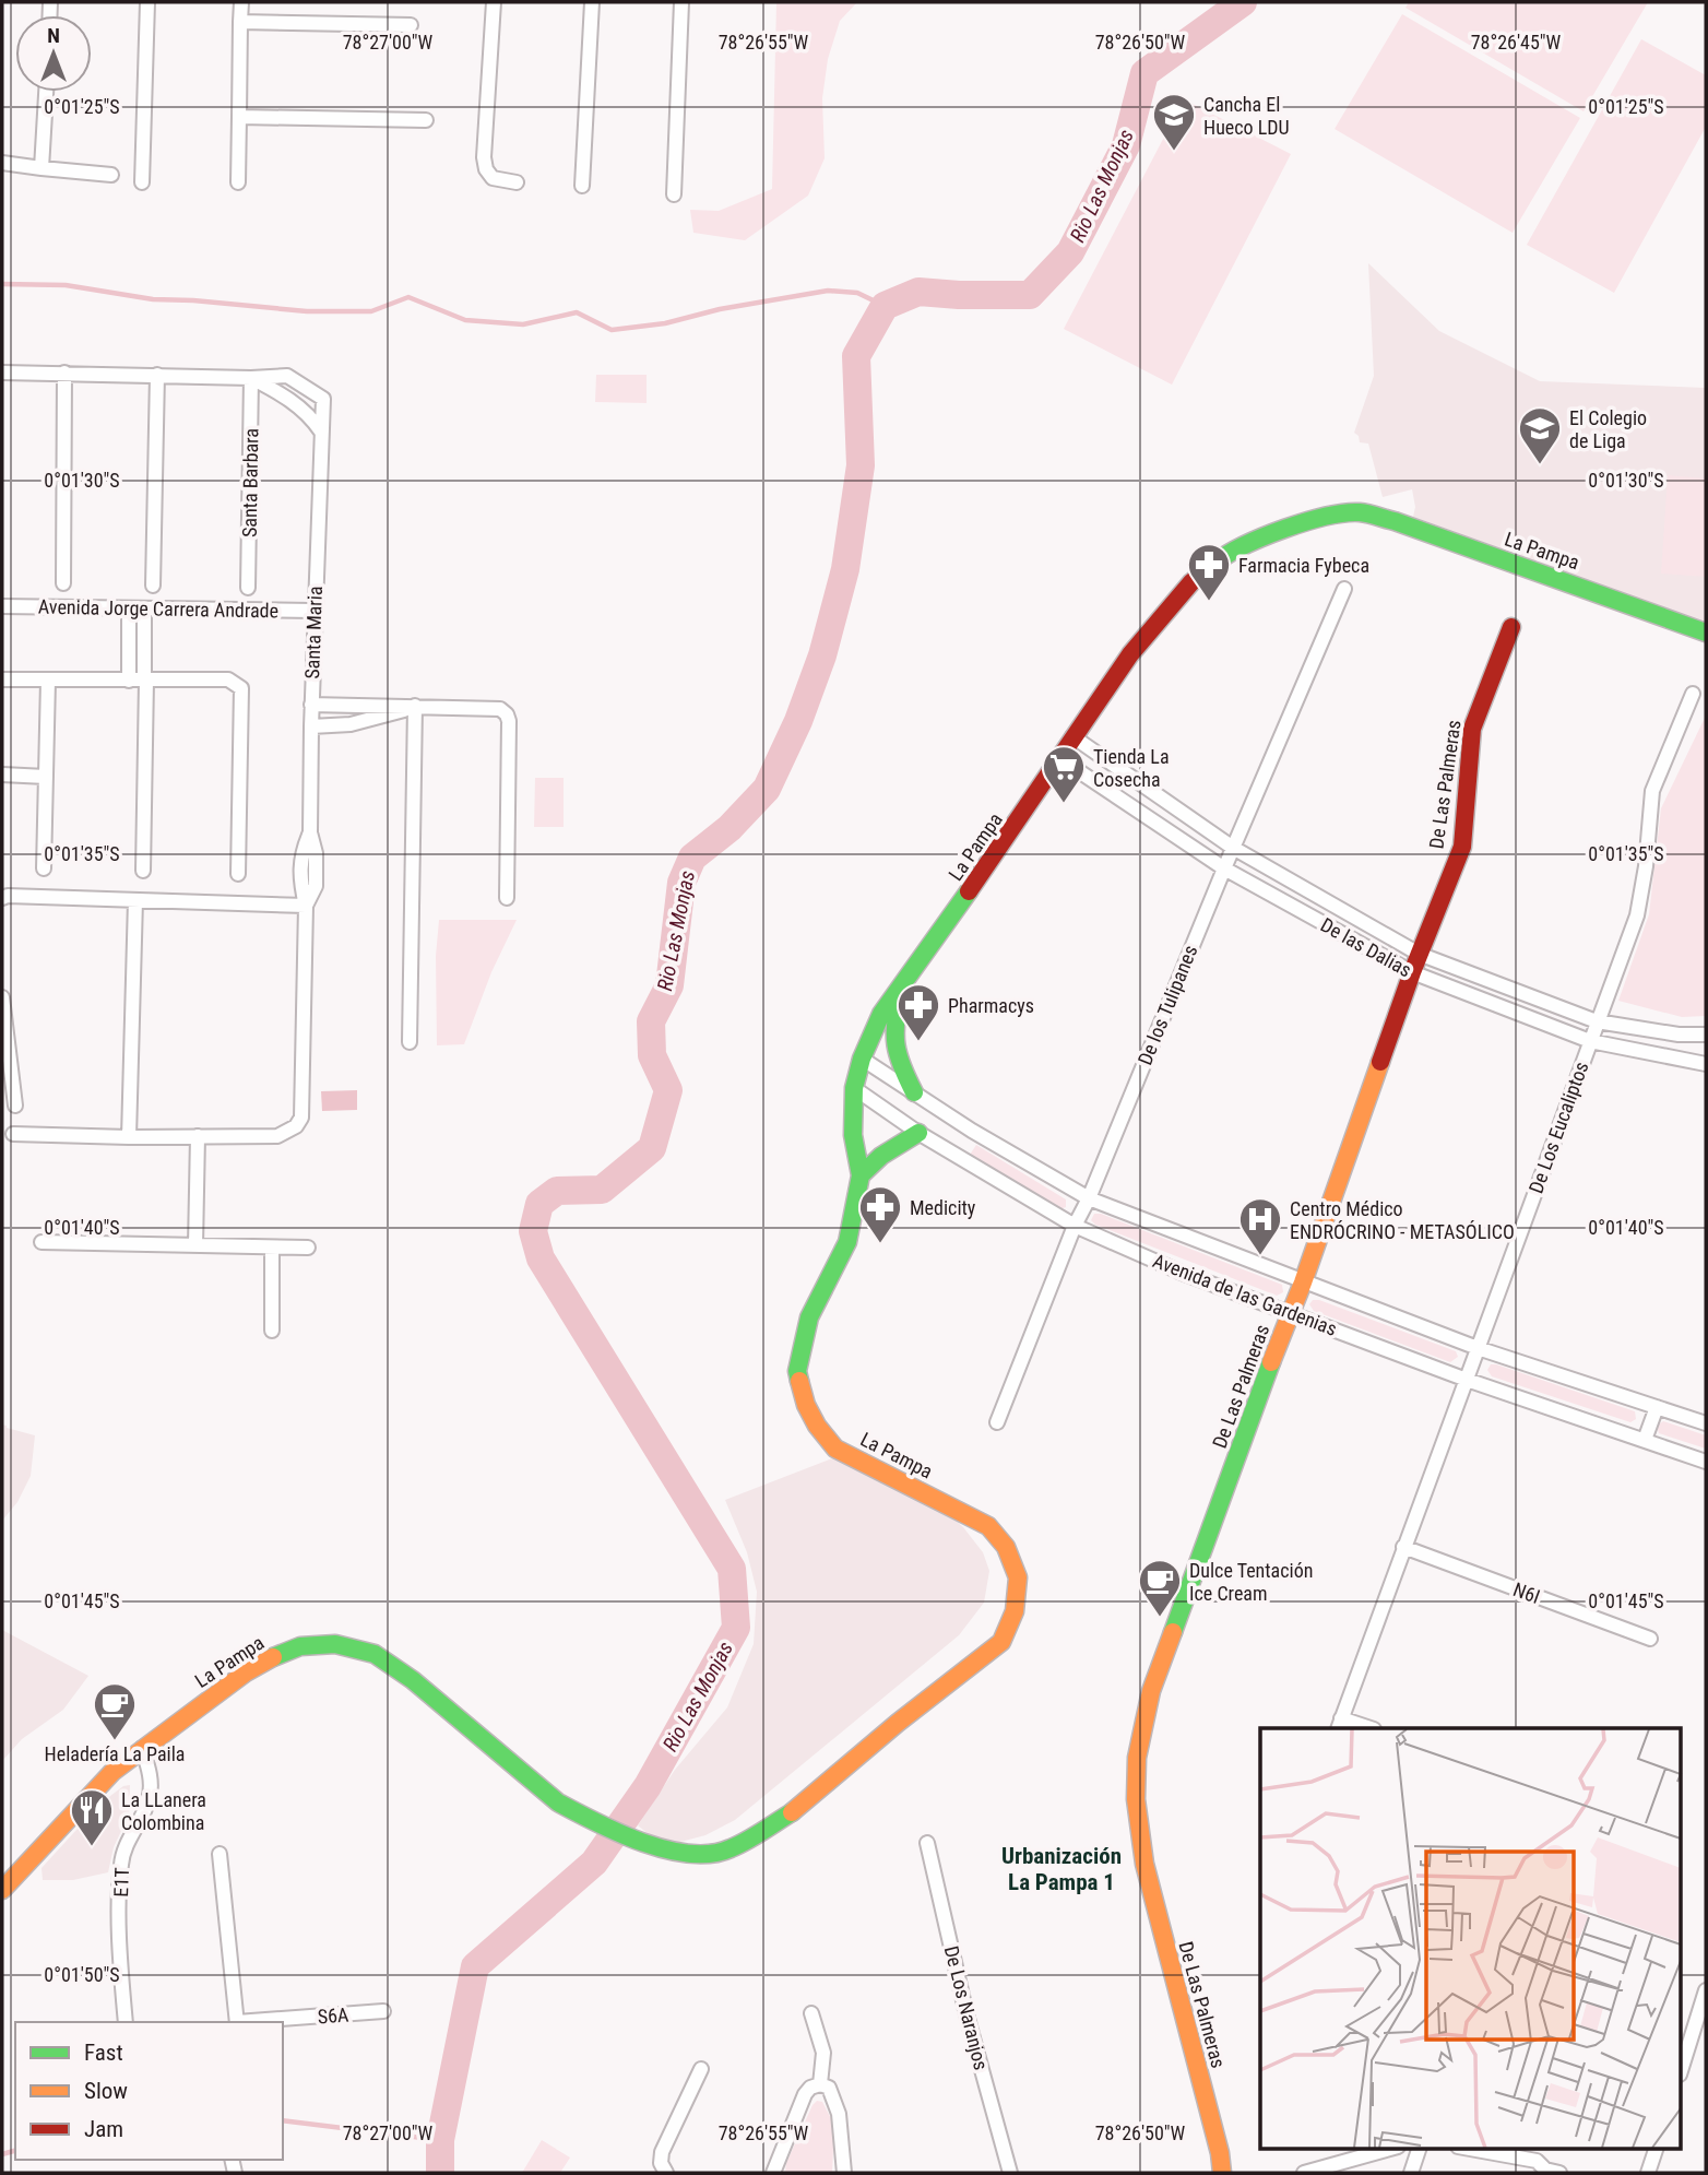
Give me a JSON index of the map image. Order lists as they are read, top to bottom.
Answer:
{
  "streets": {
    "street": [
      "Santa Barbara",
      "La Pampa",
      "Avenida Jorge Carrera Andrade",
      "Santa Maria",
      "De Las Palmeras",
      "De las Dalias",
      "De los Tulipanes",
      "De Los Eucaliptos",
      "Avenida de las Gardenias",
      "N6I",
      "E1T",
      "De Los Naranjos",
      "S6A"
    ]
  },
  "crossings": [
    ["Santa Barbara", "Santa Maria"],
    ["La Pampa", "De las Dalias"],
    ["La Pampa", "Avenida de las Gardenias"],
    ["La Pampa", "E1T"],
    ["Avenida Jorge Carrera Andrade", "Santa Maria"],
    ["De Las Palmeras", "De las Dalias"],
    ["De Las Palmeras", "Avenida de las Gardenias"],
    ["De las Dalias", "De los Tulipanes"],
    ["De las Dalias", "De Los Eucaliptos"],
    ["De los Tulipanes", "Avenida de las Gardenias"],
    ["De Los Eucaliptos", "Avenida de las Gardenias"],
    ["De Los Eucaliptos", "N6I"]
  ],
  "districts": ["Urbanización La Pampa 1"],
  "water": ["Rio Las Monjas"],
  "places": {
    "school or university": ["Cancha El Hueco LDU", "El Colegio de Liga"],
    "pharmacy": ["Farmacia Fybeca", "Pharmacys", "Medicity"],
    "supermarket": ["Tienda La Cosecha"],
    "hospital": ["Centro Médico ENDRÓCRINO - METASÓLICO"],
    "cafe": ["Dulce Tentación Ice Cream", "Heladería La Paila"],
    "restaurant": ["La LLanera Colombina"]
  },
  "legend": ["Fast", "Slow", "Jam"],
  "north": "top",
  "coordinates": [
    "78°27'00\"W",
    "78°26'55\"W",
    "78°26'50\"W",
    "78°26'45\"W",
    "0°01'25\"S",
    "0°01'30\"S",
    "0°01'35\"S",
    "0°01'40\"S",
    "0°01'45\"S",
    "0°01'50\"S"
  ]
}
